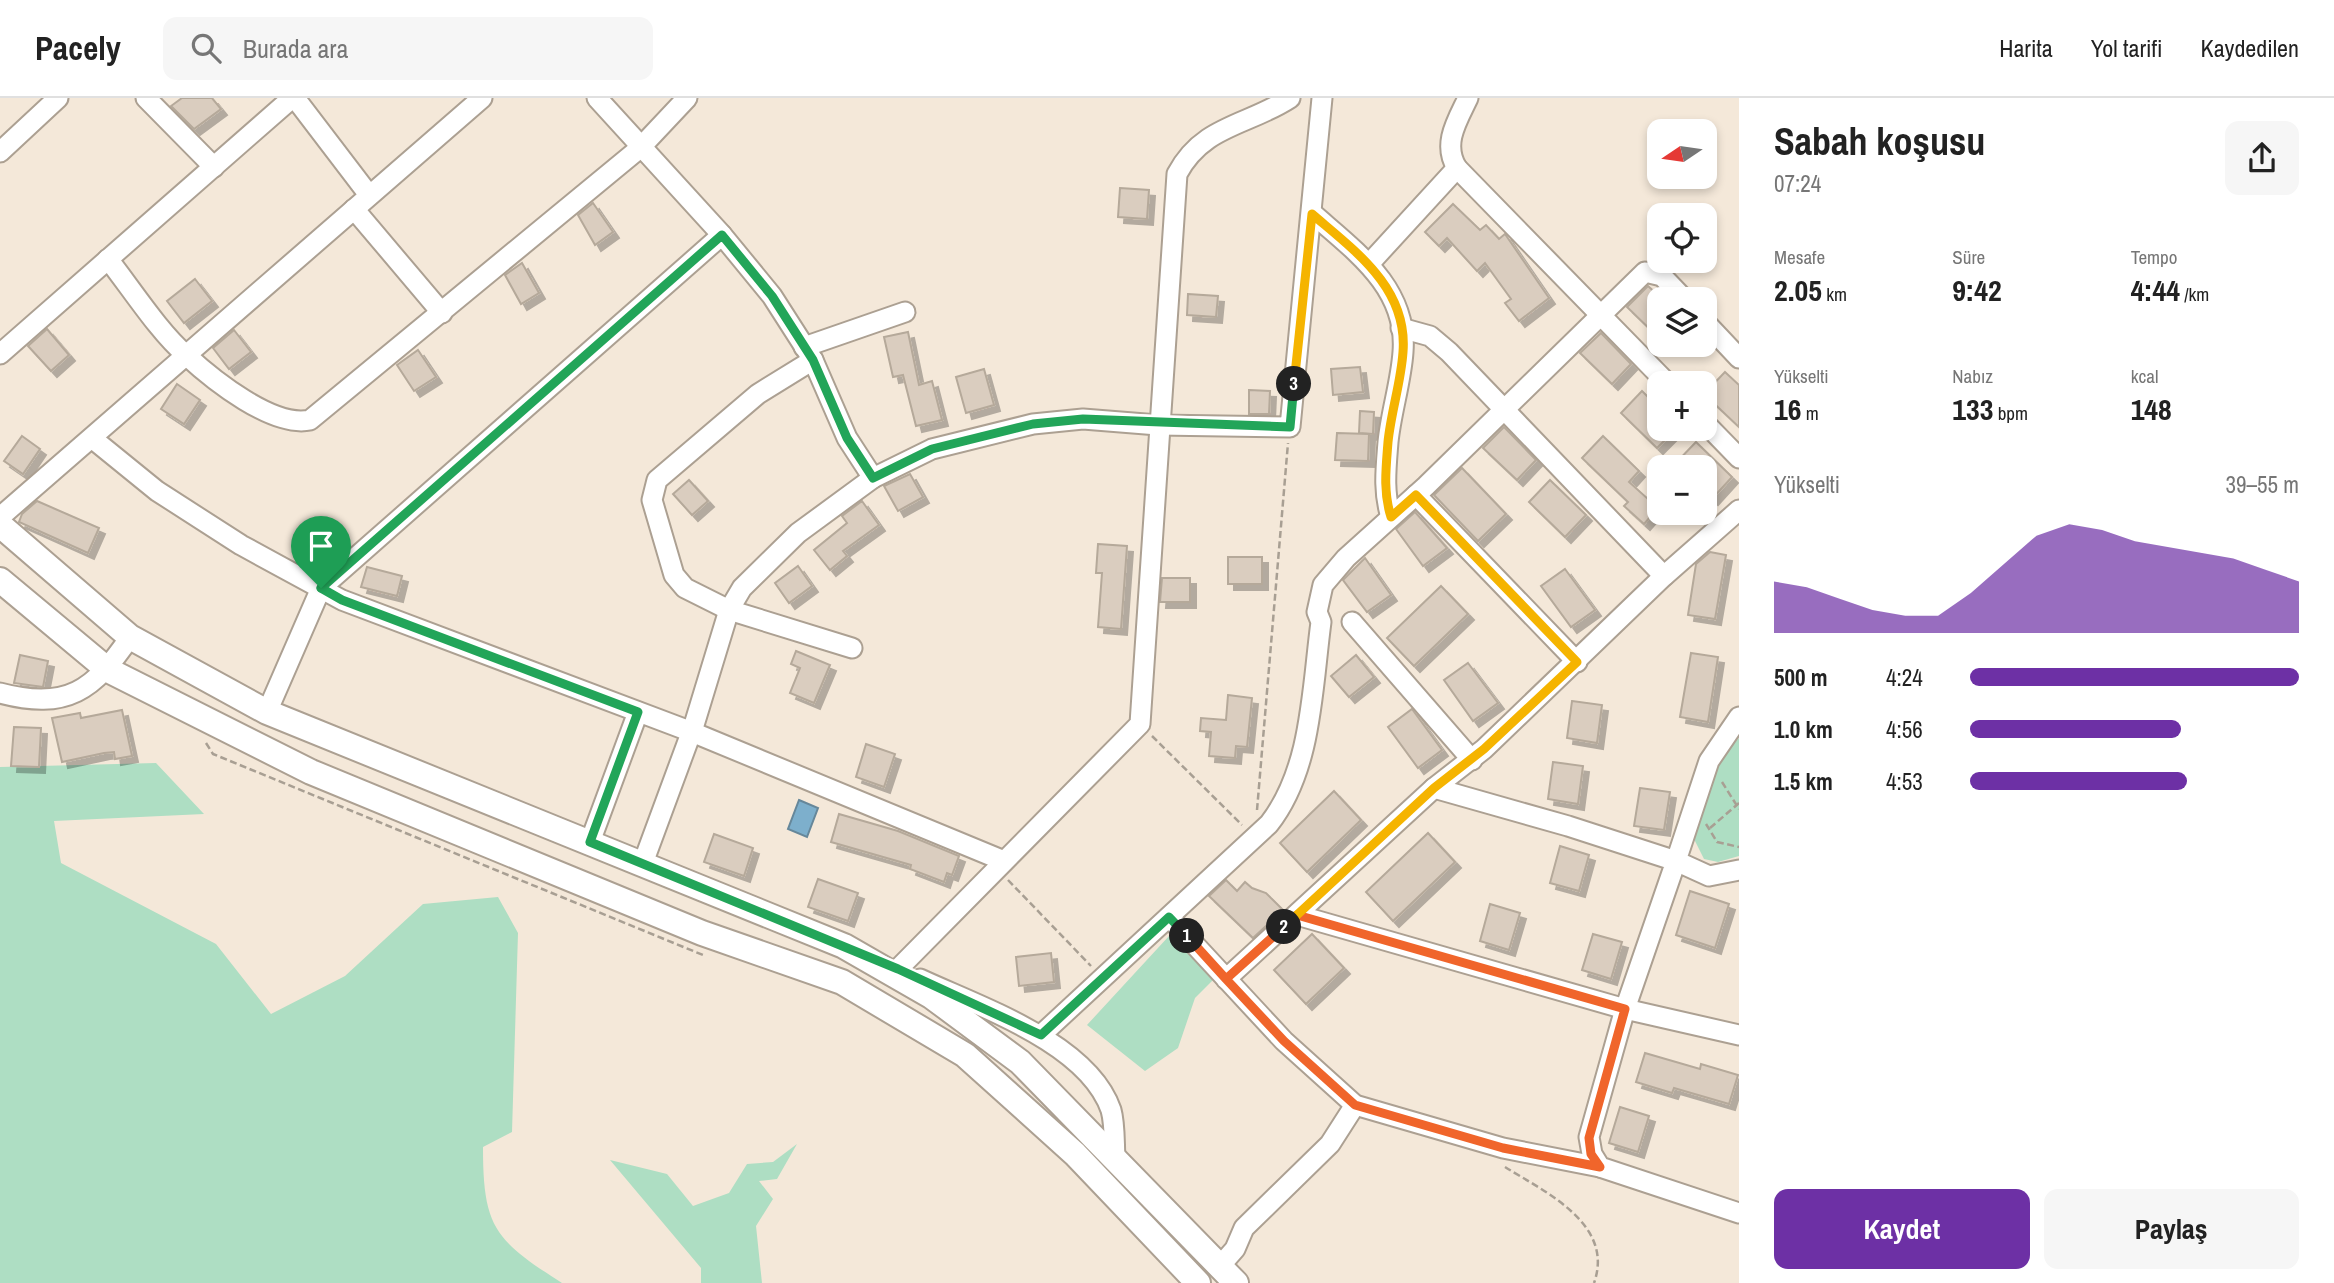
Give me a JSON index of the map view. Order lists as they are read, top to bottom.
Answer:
{
  "north": "left",
  "page": {
    "header": "Pacely",
    "search": "Burada ara",
    "nav": ["Harita", "Yol tarifi", "Kaydedilen"],
    "heading": ["Sabah koşusu", "07:24"],
    "map_buttons": ["+", "−"],
    "stats": [
      ["Mesafe", "2.05 km"],
      ["Süre", "9:42"],
      ["Tempo", "4:44 /km"],
      ["Yükselti", "16 m"],
      ["Nabız", "133 bpm"],
      ["kcal", "148"]
    ],
    "pins": ["3", "2", "1"],
    "chart": ["Yükselti", "39–55 m"],
    "list": [
      {
        "name": "500 m",
        "note": "4:24"
      },
      {
        "name": "1.0 km",
        "note": "4:56"
      },
      {
        "name": "1.5 km",
        "note": "4:53"
      }
    ],
    "buttons": ["Kaydet", "Paylaş"]
  }
}
